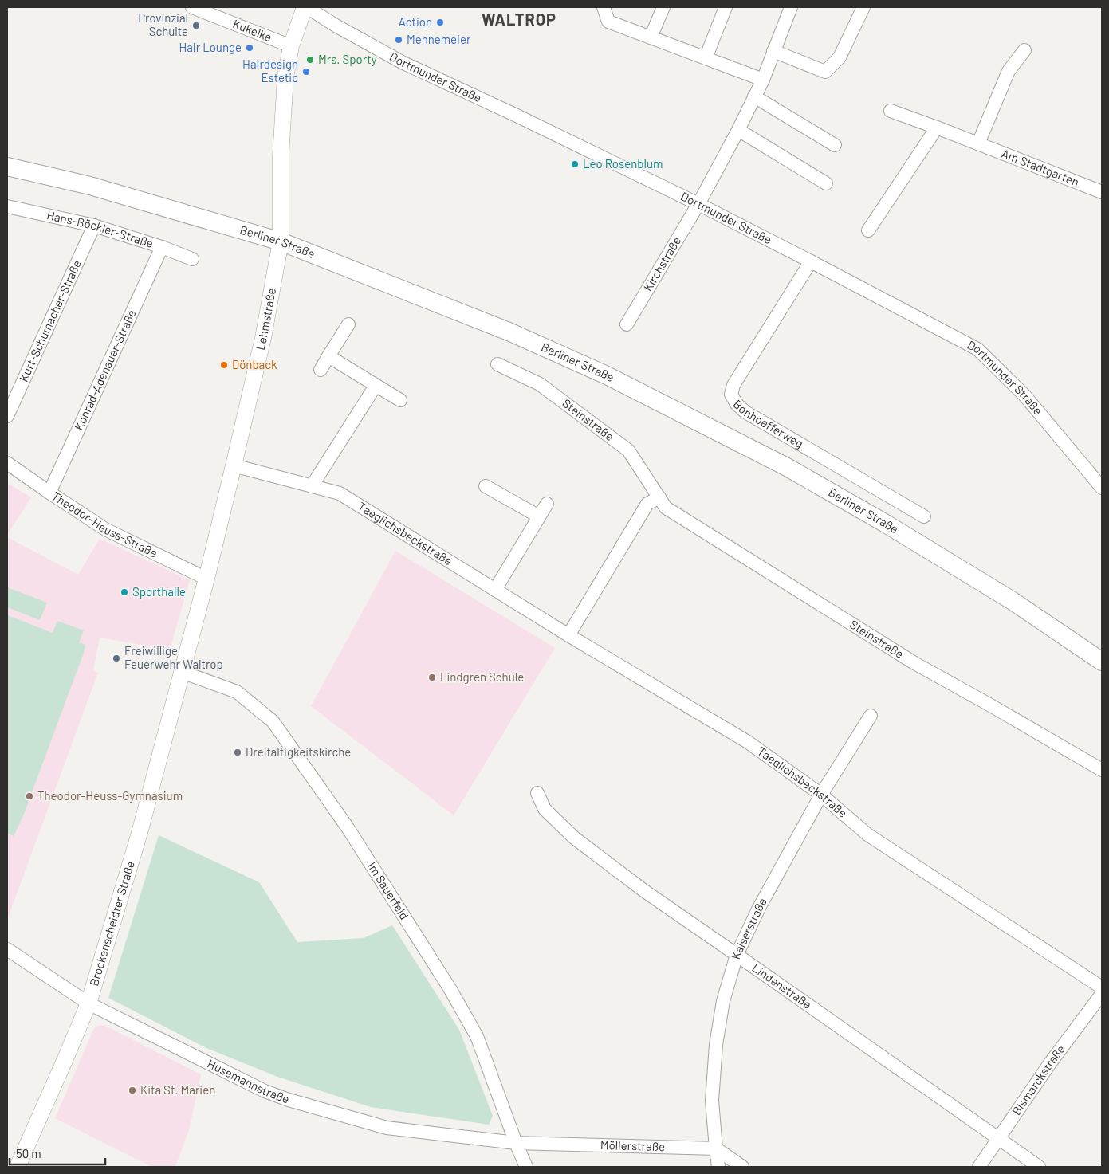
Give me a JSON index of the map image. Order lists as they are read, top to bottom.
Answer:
{
  "streets": {
    "main road": ["Berliner Straße"],
    "street": [
      "Kukelke",
      "Dortmunder Straße",
      "Am Stadtgarten",
      "Hans-Böckler-Straße",
      "Kirchstraße",
      "Lehmstraße",
      "Kurt-Schumacher-Straße",
      "Konrad-Adenauer-Straße",
      "Steinstraße",
      "Bonhoefferweg",
      "Theodor-Heuss-Straße",
      "Taeglichsbeckstraße",
      "Im Sauerfeld",
      "Brockenscheidter Straße",
      "Kaiserstraße",
      "Lindenstraße",
      "Bismarckstraße",
      "Husemannstraße",
      "Möllerstraße"
    ]
  },
  "crossings": [
    ["Kukelke", "Lehmstraße"],
    ["Dortmunder Straße", "Kirchstraße"],
    ["Dortmunder Straße", "Lehmstraße"],
    ["Dortmunder Straße", "Bonhoefferweg"],
    ["Hans-Böckler-Straße", "Kurt-Schumacher-Straße"],
    ["Hans-Böckler-Straße", "Konrad-Adenauer-Straße"],
    ["Berliner Straße", "Lehmstraße"],
    ["Lehmstraße", "Theodor-Heuss-Straße"],
    ["Lehmstraße", "Taeglichsbeckstraße"],
    ["Lehmstraße", "Im Sauerfeld"],
    ["Lehmstraße", "Brockenscheidter Straße"],
    ["Konrad-Adenauer-Straße", "Theodor-Heuss-Straße"],
    ["Taeglichsbeckstraße", "Kaiserstraße"],
    ["Im Sauerfeld", "Brockenscheidter Straße"],
    ["Im Sauerfeld", "Husemannstraße"],
    ["Im Sauerfeld", "Möllerstraße"],
    ["Brockenscheidter Straße", "Husemannstraße"],
    ["Kaiserstraße", "Lindenstraße"],
    ["Kaiserstraße", "Möllerstraße"],
    ["Lindenstraße", "Bismarckstraße"],
    ["Husemannstraße", "Möllerstraße"]
  ],
  "districts": ["WALTROP"],
  "places": [
    "Action",
    "Provinzial Schulte",
    "Mennemeier",
    "Hair Lounge",
    "Mrs. Sporty",
    "Hairdesign Estetic",
    "Leo Rosenblum",
    "Dönback",
    "Sporthalle",
    "Freiwillige Feuerwehr Waltrop",
    "Lindgren Schule",
    "Dreifaltigkeitskirche",
    "Theodor-Heuss-Gymnasium",
    "Kita St. Marien"
  ],
  "scale_bar": "50 m"
}
